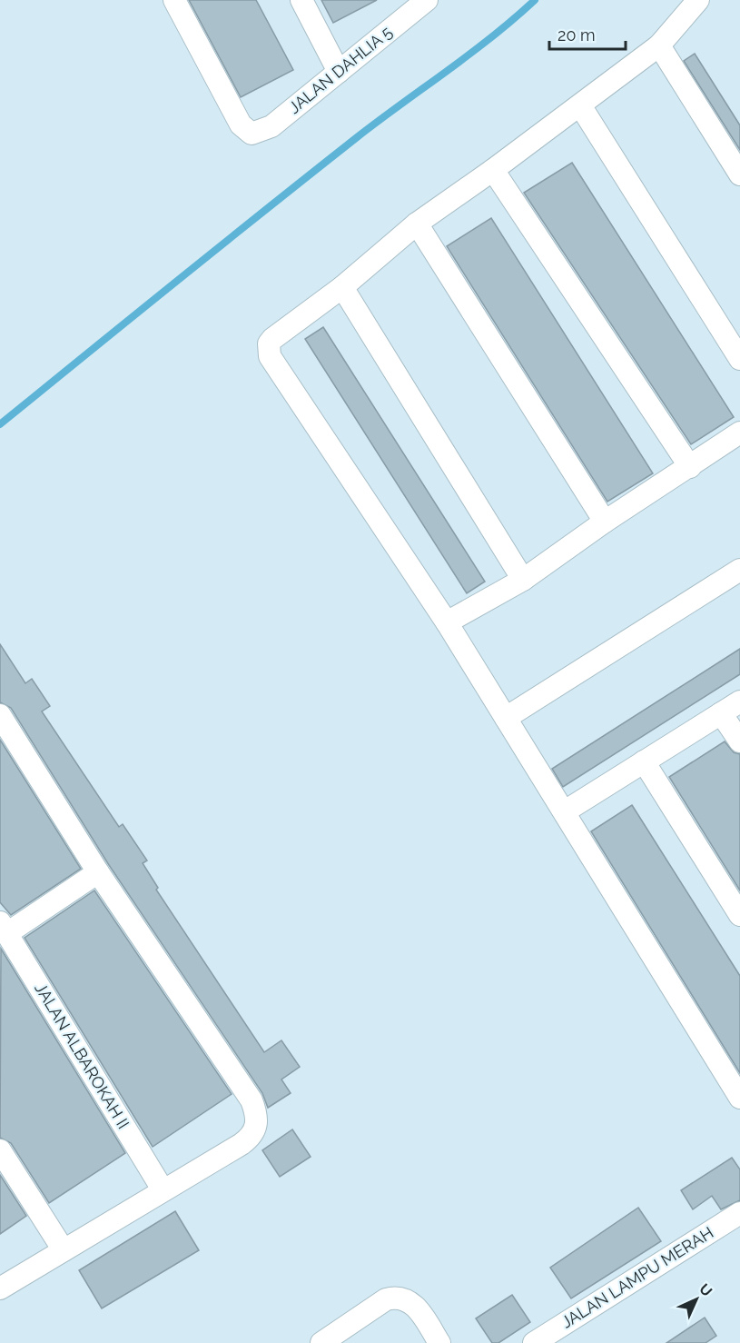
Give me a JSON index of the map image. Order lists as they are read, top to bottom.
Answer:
{
  "streets": {
    "street": ["JALAN DAHLIA 5", "JALAN ALBAROKAH II", "JALAN LAMPU MERAH"]
  },
  "scale_bar": "20 m",
  "north": "top right"
}
